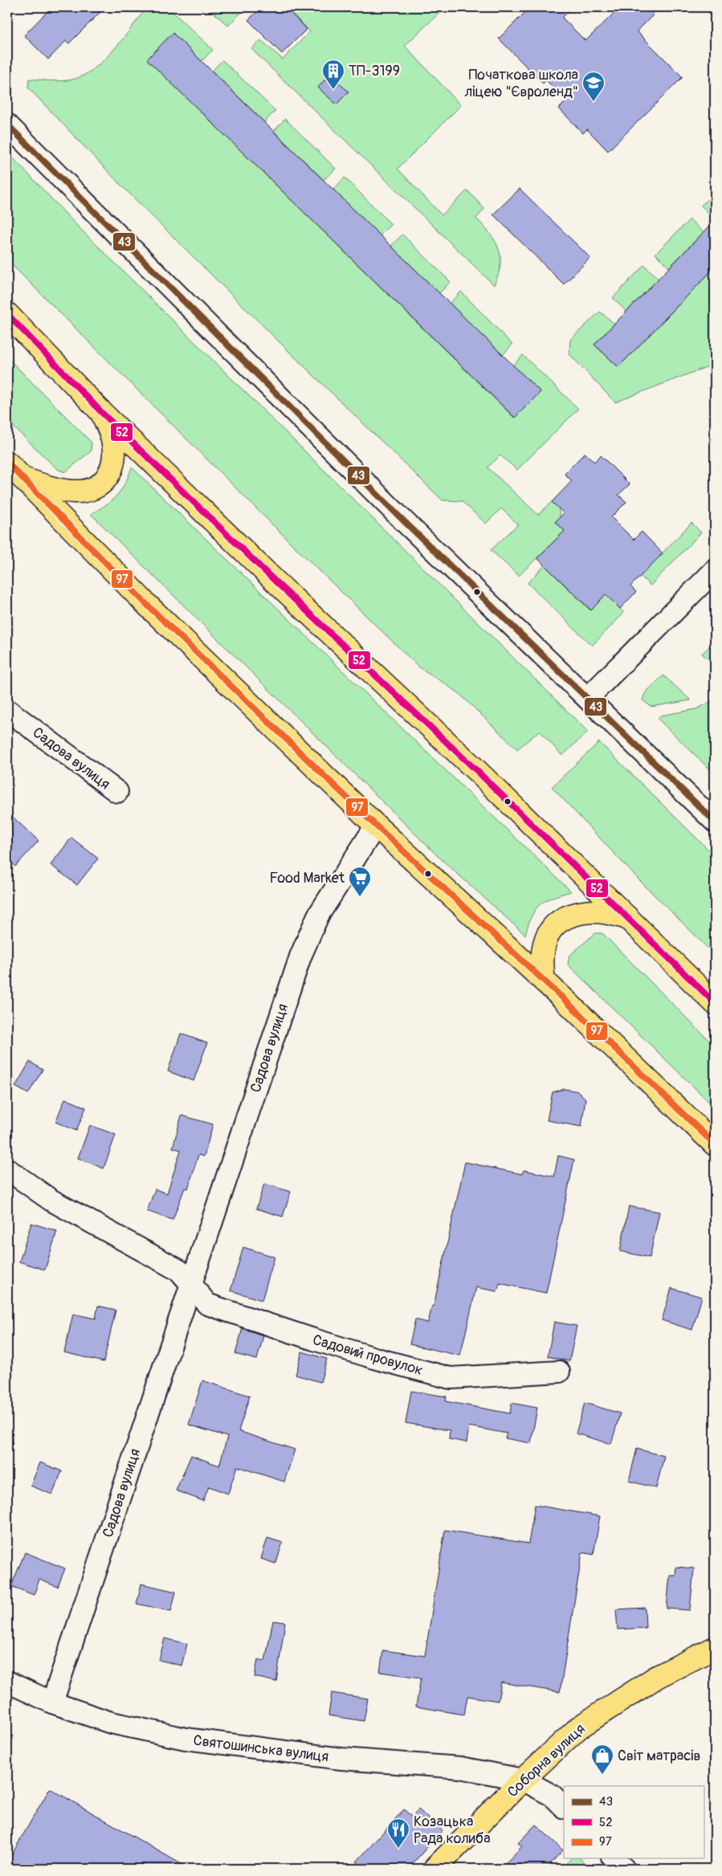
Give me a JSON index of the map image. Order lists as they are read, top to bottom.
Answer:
{
  "streets": {
    "main road": ["Соборна вулиця"],
    "street": ["Садова вулиця", "Садовий провулок", "Святошинська вулиця"]
  },
  "crossings": [
    ["Садова вулиця", "Садовий провулок"],
    ["Садова вулиця", "Святошинська вулиця"],
    ["Святошинська вулиця", "Соборна вулиця"]
  ],
  "places": {
    "building": ["ТП-3199"],
    "school or university": ["Початкова школа ліцею \"Євроленд\""],
    "supermarket": ["Food Market"],
    "shop": ["Світ матрасів"],
    "restaurant": ["Козацька Рада колиба"]
  },
  "lines": ["transit line 43", "transit line 52", "transit line 97"],
  "legend": ["43", "52", "97"]
}
